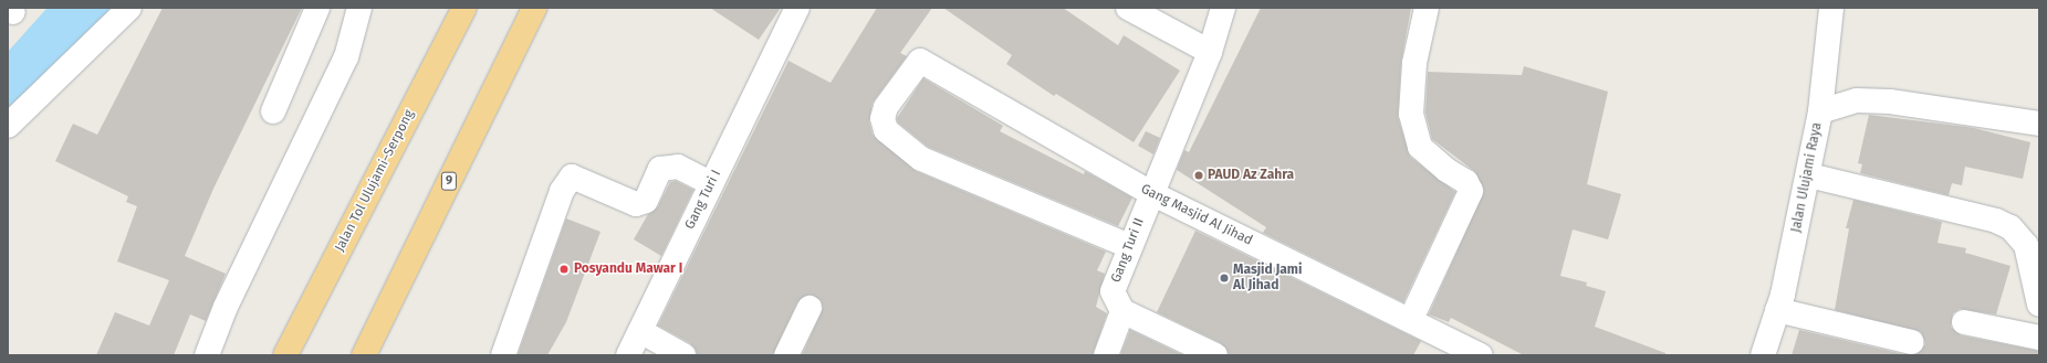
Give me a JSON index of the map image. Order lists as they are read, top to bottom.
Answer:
{
  "streets": {
    "highway": ["Jalan Tol Ulujami–Serpong", "9"],
    "street": [
      "Jalan Ulujami Raya",
      "Gang Turi I",
      "Gang Masjid Al Jihad",
      "Gang Turi II"
    ]
  },
  "crossings": [
    ["Gang Masjid Al Jihad", "Gang Turi II"]
  ],
  "places": ["PAUD Az Zahra", "Posyandu Mawar I", "Masjid Jami Al Jihad"]
}
